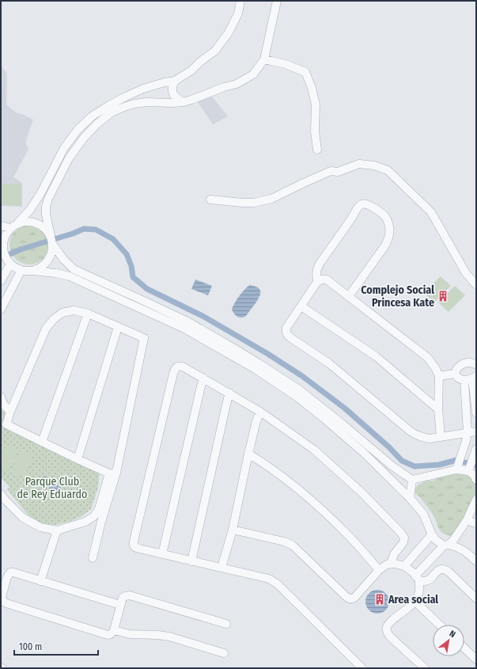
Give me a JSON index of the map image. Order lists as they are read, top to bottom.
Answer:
{
  "parks": ["Parque Club de Rey Eduardo"],
  "places": {
    "building": ["Complejo Social Princesa Kate", "Area social"]
  },
  "scale_bar": "100 m",
  "north": "top right"
}
